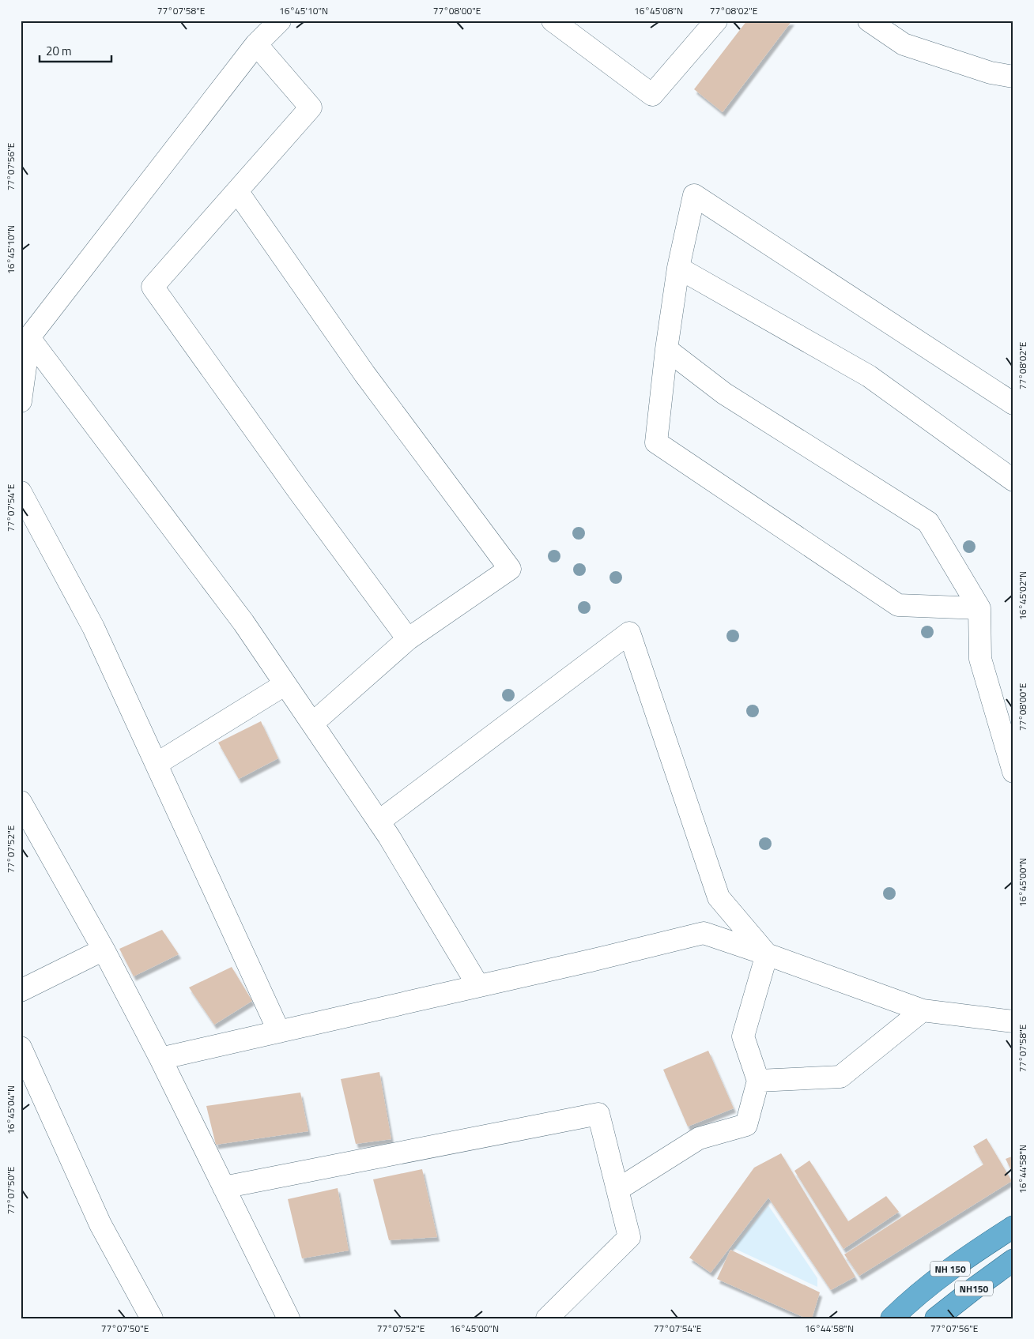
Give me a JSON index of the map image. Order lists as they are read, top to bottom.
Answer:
{
  "streets": {
    "highway": ["NH 150", "NH150"]
  },
  "scale_bar": "20 m",
  "coordinates": [
    "77°07'58\"E",
    "16°45'10\"N",
    "77°08'00\"E",
    "16°45'08\"N",
    "77°08'02\"E",
    "77°07'56\"E",
    "77°07'54\"E",
    "16°45'02\"N",
    "77°07'52\"E",
    "16°45'00\"N",
    "16°45'04\"N",
    "16°44'58\"N",
    "77°07'50\"E"
  ]
}
